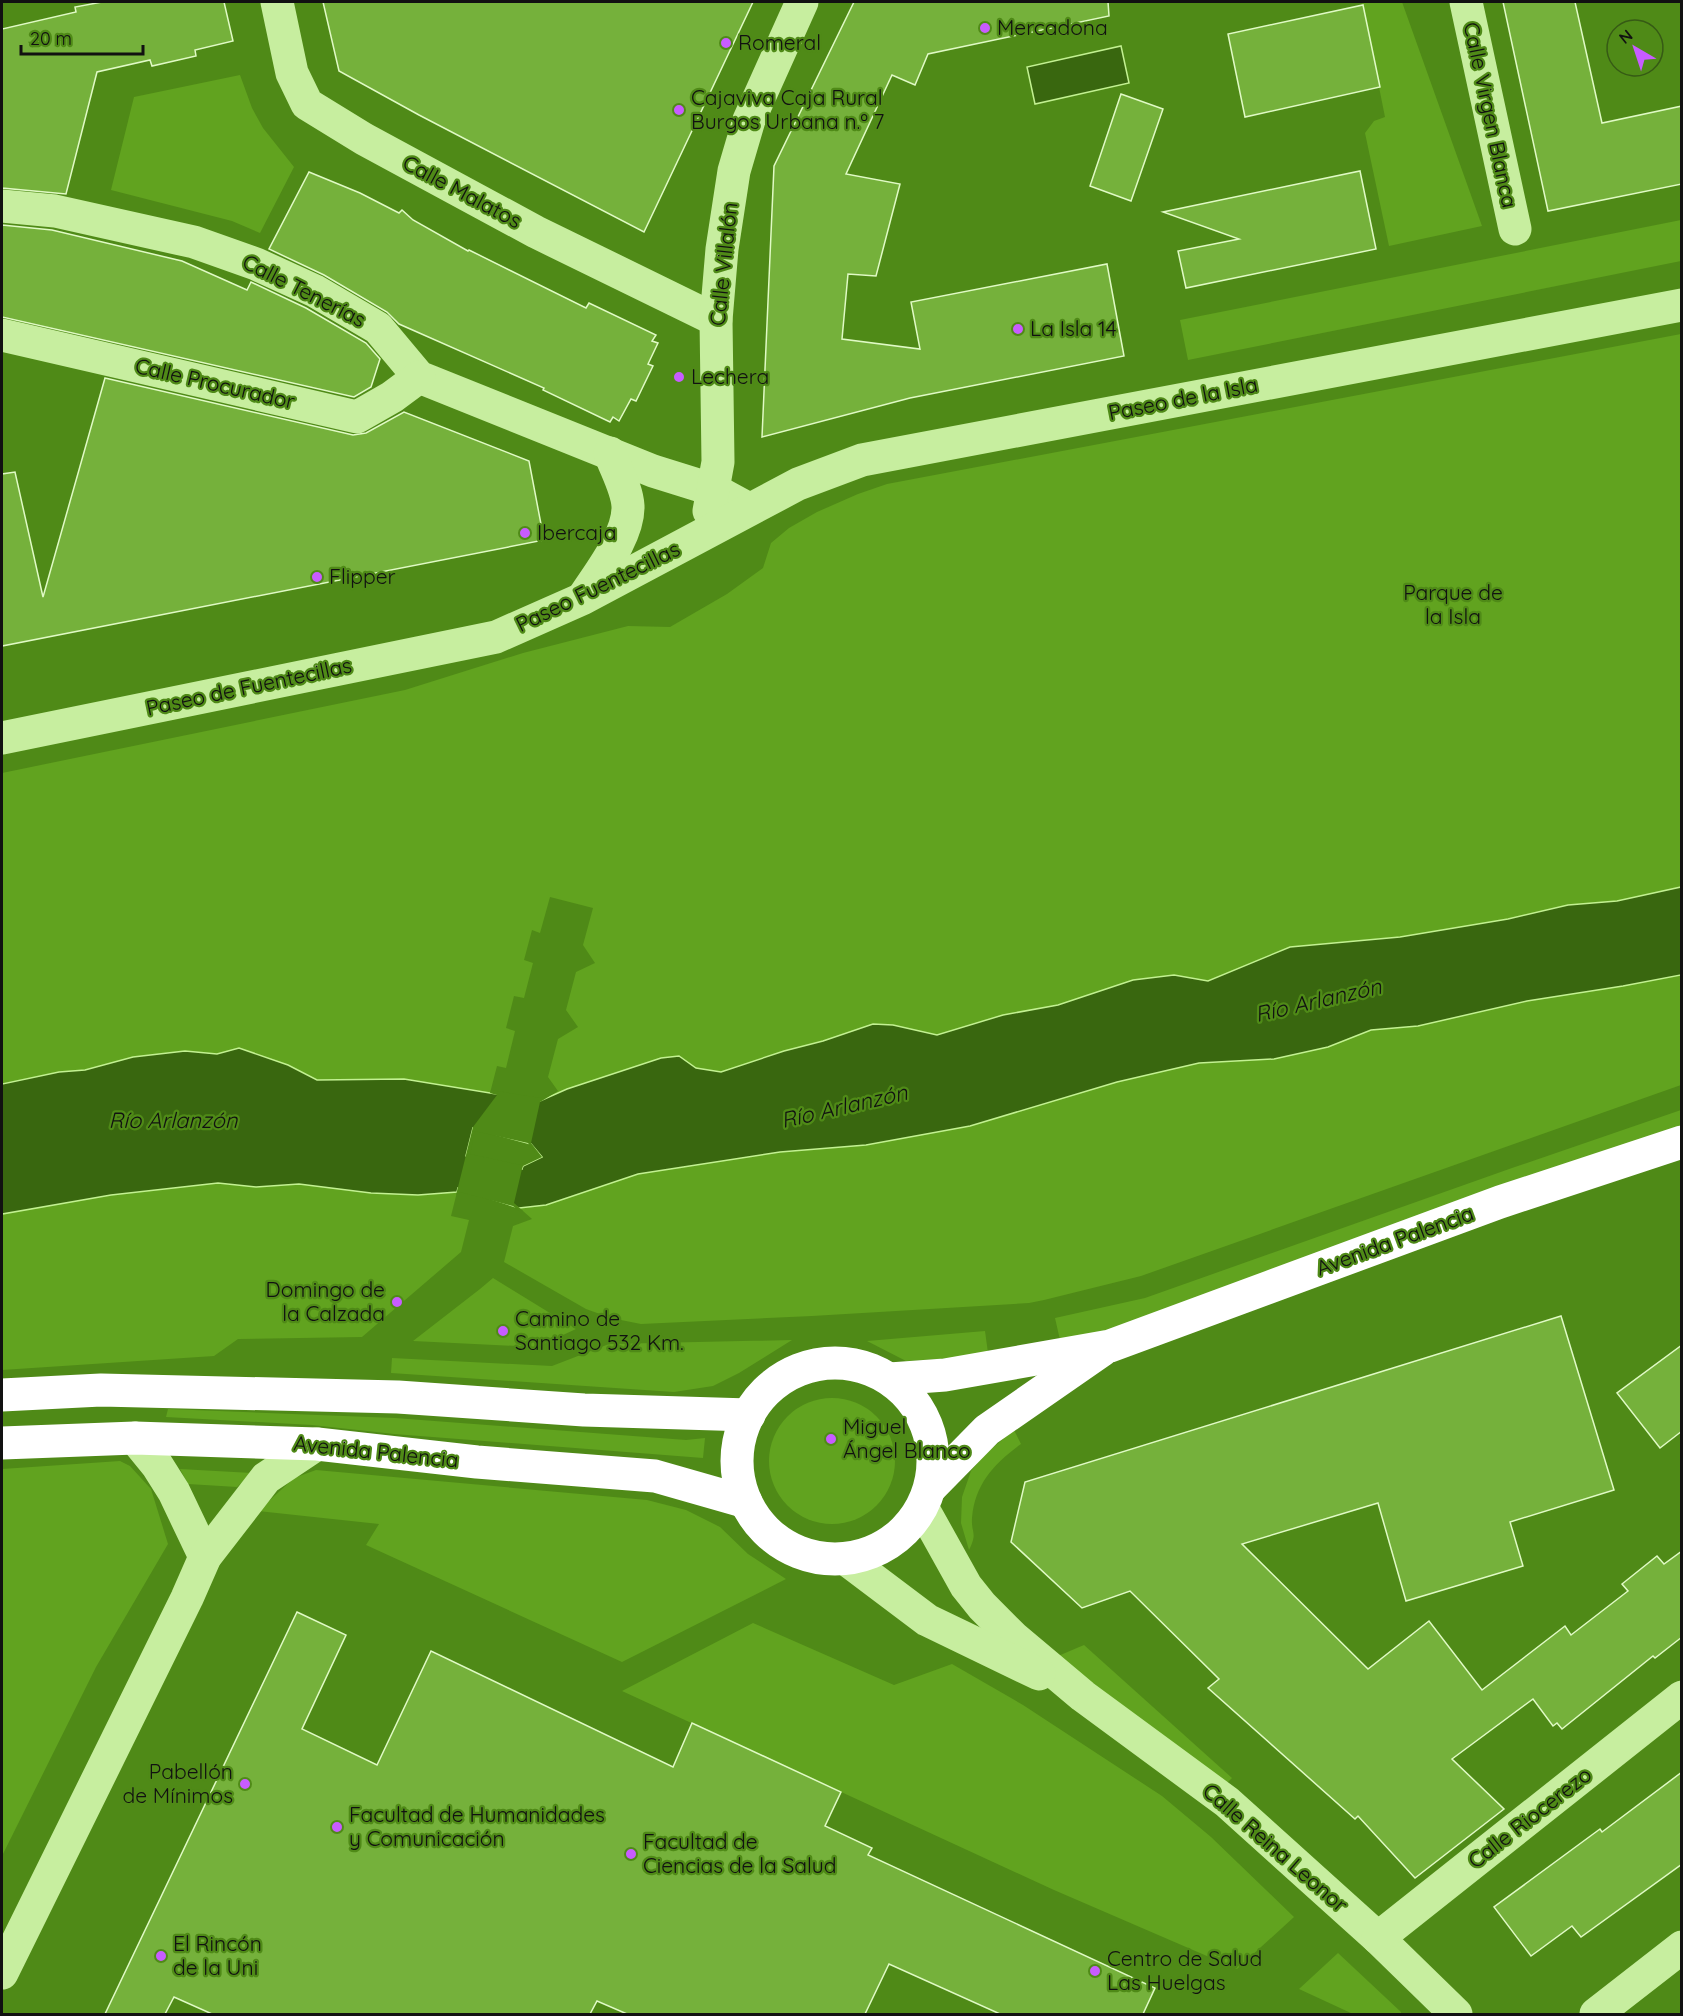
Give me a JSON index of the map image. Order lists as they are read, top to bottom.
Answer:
{
  "streets": {
    "highway": ["Avenida Palencia"],
    "street": [
      "Calle Virgen Blanca",
      "Calle Malatos",
      "Calle Villalón",
      "Calle Tenerías",
      "Calle Procurador",
      "Paseo de la Isla",
      "Paseo Fuentecillas",
      "Paseo de Fuentecillas",
      "Calle Riocerezo",
      "Calle Reina Leonor"
    ]
  },
  "crossings": [
    ["Calle Malatos", "Calle Villalón"],
    ["Calle Villalón", "Calle Tenerías"],
    ["Calle Villalón", "Paseo de la Isla"],
    ["Calle Villalón", "Paseo Fuentecillas"],
    ["Calle Tenerías", "Calle Procurador"],
    ["Calle Tenerías", "Paseo de la Isla"],
    ["Paseo de la Isla", "Paseo Fuentecillas"],
    ["Paseo Fuentecillas", "Paseo de Fuentecillas"],
    ["Avenida Palencia", "Calle Reina Leonor"],
    ["Calle Riocerezo", "Calle Reina Leonor"]
  ],
  "water": ["Río Arlanzón"],
  "parks": ["Parque de la Isla"],
  "places": [
    "Mercadona",
    "Romeral",
    "Cajaviva Caja Rural Burgos Urbana n.º 7",
    "La Isla 14",
    "Lechera",
    "Ibercaja",
    "Flipper",
    "Domingo de la Calzada",
    "Camino de Santiago 532 Km.",
    "Miguel Ángel Blanco",
    "Pabellón de Mínimos",
    "Facultad de Humanidades y Comunicación",
    "Facultad de Ciencias de la Salud",
    "El Rincón de la Uni",
    "Centro de Salud Las Huelgas"
  ],
  "scale_bar": "20 m",
  "north": "top left"
}
